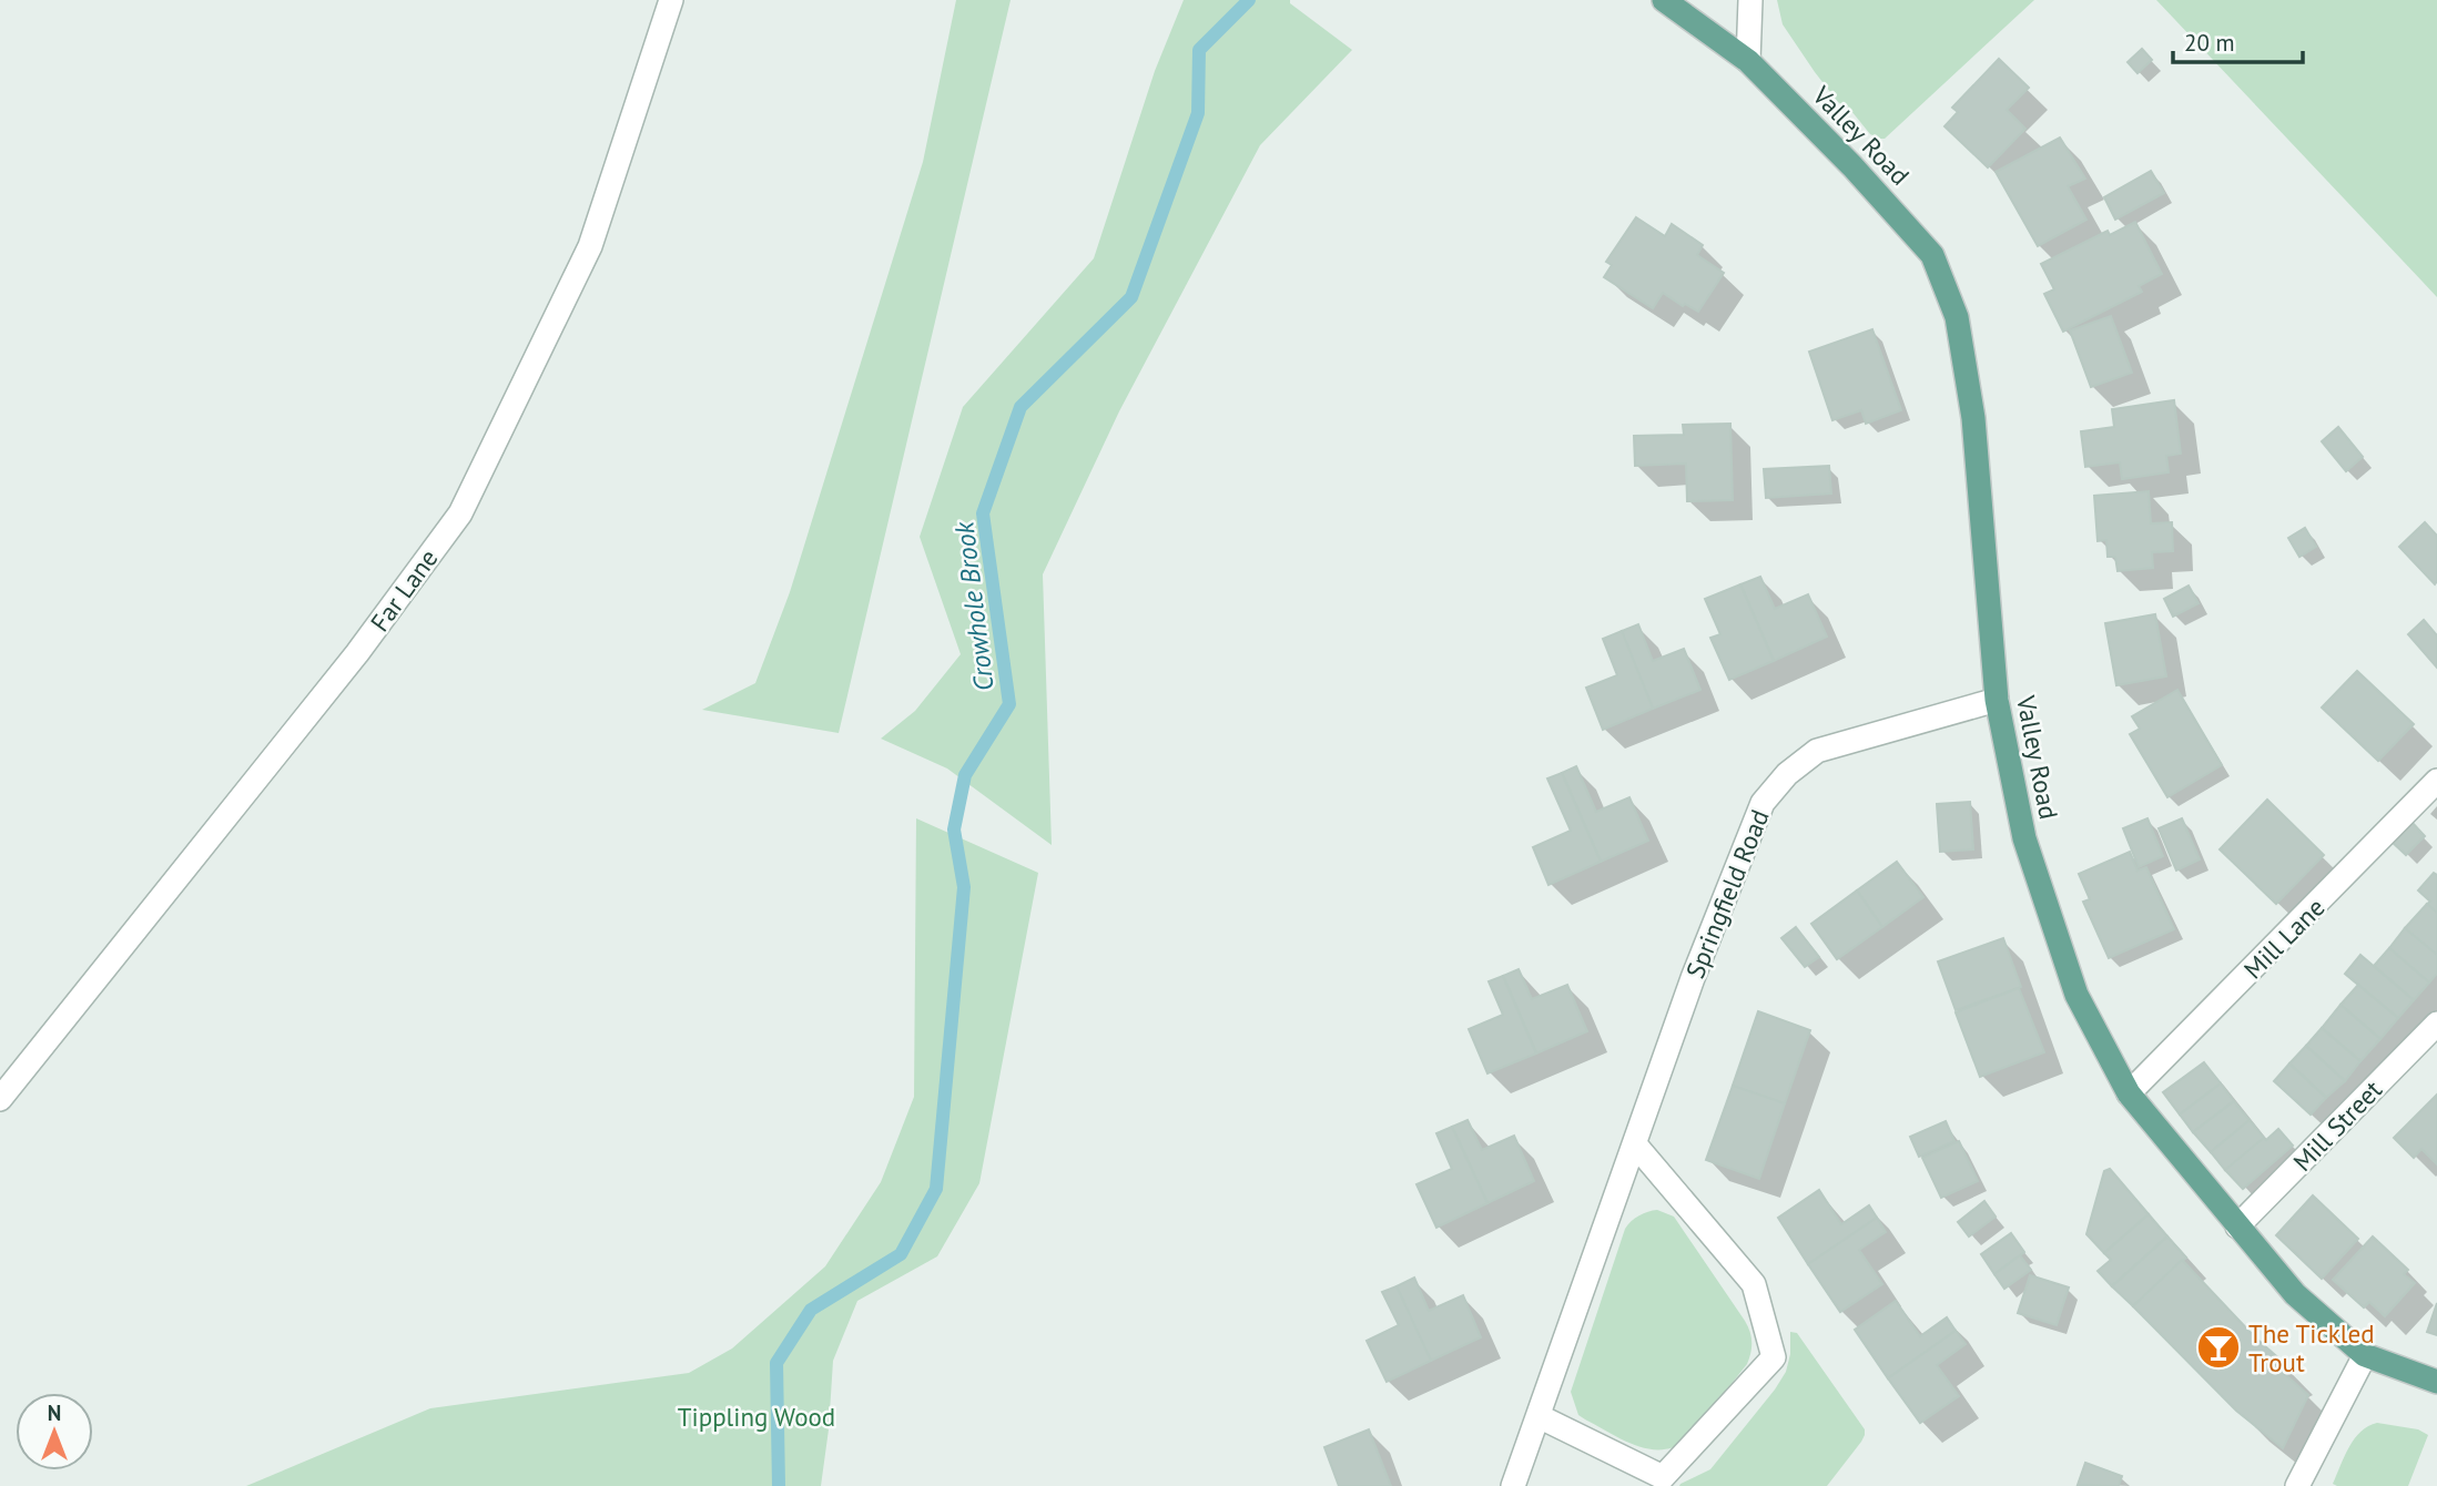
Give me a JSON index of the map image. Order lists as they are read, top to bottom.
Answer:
{
  "streets": {
    "main road": ["Valley Road"],
    "street": [
      "Far Lane",
      "Springfield Road",
      "Mill Lane",
      "Mill Street"
    ]
  },
  "crossings": [
    ["Valley Road", "Springfield Road"],
    ["Valley Road", "Mill Lane"],
    ["Valley Road", "Mill Street"]
  ],
  "water": ["Crowhole Brook"],
  "parks": ["Tippling Wood"],
  "places": {
    "bar": ["The Tickled Trout"]
  },
  "scale_bar": "20 m",
  "north": "top"
}
